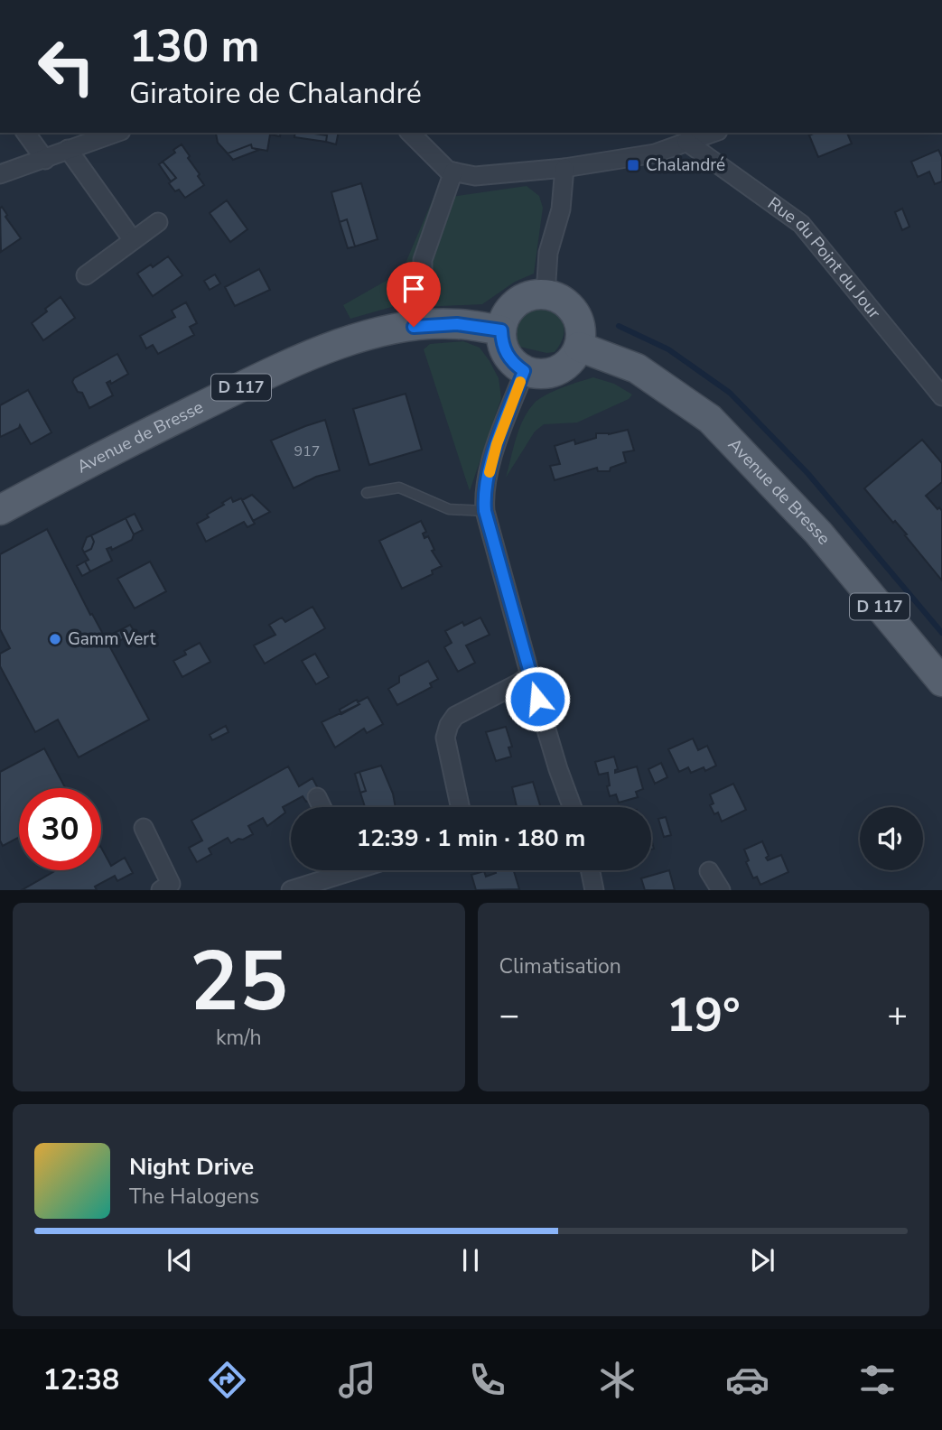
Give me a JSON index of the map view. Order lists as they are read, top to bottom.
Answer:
{
  "streets": {
    "main road": ["D 117", "Avenue de Bresse"],
    "street": ["Rue du Point du Jour"]
  },
  "places": {
    "transit": ["Chalandré"],
    "other": ["Gamm Vert"]
  },
  "house_numbers": ["917"],
  "page": {
    "turn": ["130 m", "Giratoire de Chalandré"],
    "limit": "30",
    "trip": "12:39 · 1 min · 180 m",
    "tile": [
      ["25", "km/h"],
      "Climatisation"
    ],
    "heat": ["−", "19°", "+"],
    "song": ["Night Drive", "The Halogens"],
    "tabs": "12:38"
  }
}
